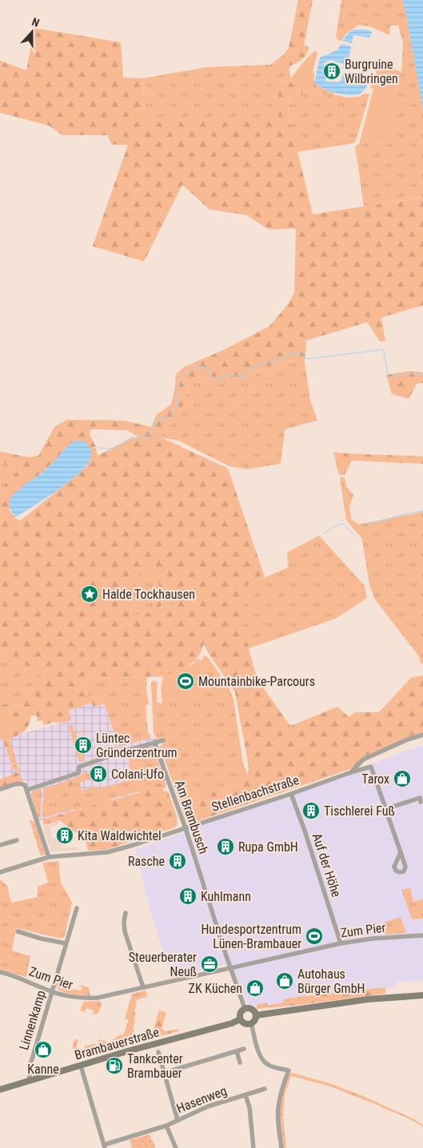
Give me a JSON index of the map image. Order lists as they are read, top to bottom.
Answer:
{
  "streets": {
    "main road": ["Brambauerstraße"],
    "street": [
      "Stellenbachstraße",
      "Am Brambusch",
      "Auf der Höhe",
      "Zum Pier",
      "Linnenkamp",
      "Hasenweg"
    ]
  },
  "crossings": [
    ["Stellenbachstraße", "Am Brambusch"],
    ["Stellenbachstraße", "Auf der Höhe"],
    ["Am Brambusch", "Zum Pier"],
    ["Am Brambusch", "Brambauerstraße"],
    ["Auf der Höhe", "Zum Pier"],
    ["Zum Pier", "Linnenkamp"],
    ["Linnenkamp", "Brambauerstraße"]
  ],
  "places": {
    "building": [
      "Burgruine Wilbringen",
      "Lüntec Gründerzentrum",
      "Colani-Ufo",
      "Tischlerei Fuß",
      "Kita Waldwichtel",
      "Rupa GmbH",
      "Rasche",
      "Kuhlmann"
    ],
    "place": ["Halde Tockhausen"],
    "sports": ["Mountainbike-Parcours", "Hundesportzentrum Lünen-Brambauer"],
    "shop": [
      "Tarox",
      "Autohaus Bürger GmbH",
      "ZK Küchen",
      "Kanne"
    ],
    "office": ["Steuerberater Neuß"],
    "fuel station": ["Tankcenter Brambauer"]
  },
  "north": "top"
}
